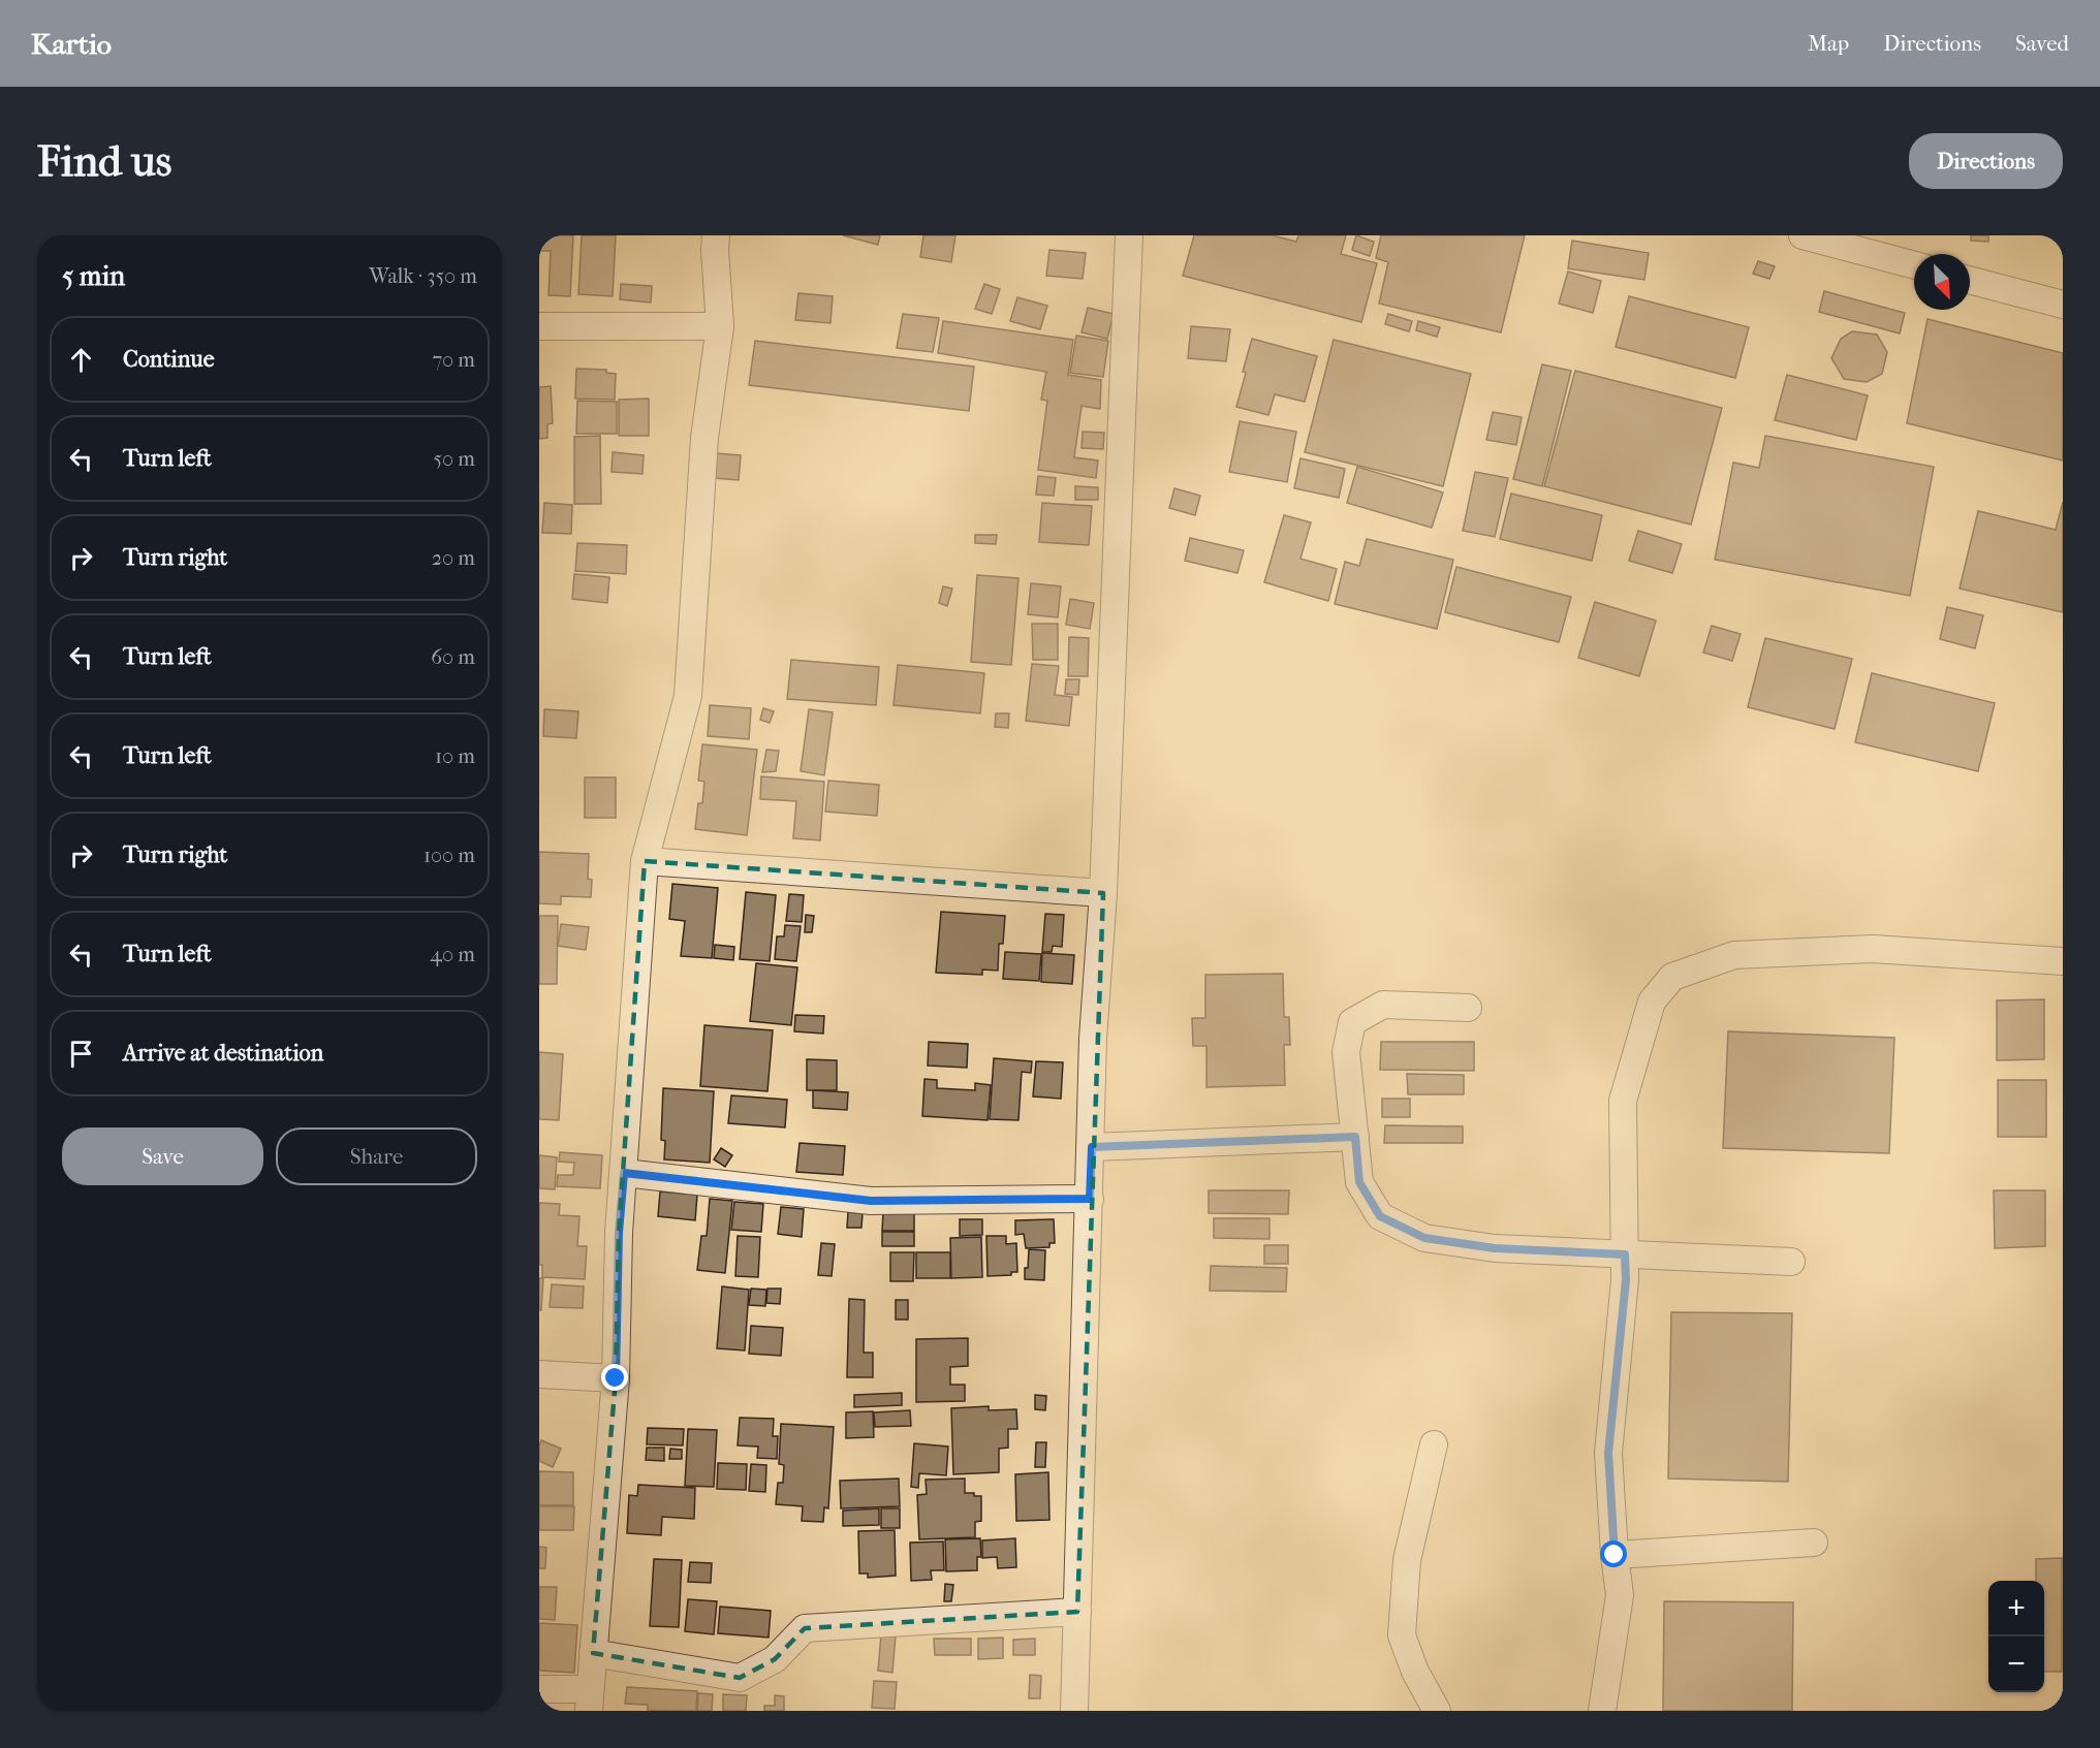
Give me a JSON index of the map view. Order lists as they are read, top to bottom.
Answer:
{
  "north": "bottom right",
  "page": {
    "header": "Kartio",
    "nav": ["Map", "Directions", "Saved"],
    "buttons": [
      "Directions",
      ["Save", "Share"]
    ],
    "title": "Find us",
    "heading": ["5 min", "Walk · 350 m"],
    "list": [
      ["Continue", "70 m"],
      ["Turn left", "50 m"],
      ["Turn right", "20 m"],
      ["Turn left", "60 m"],
      ["Turn left", "10 m"],
      ["Turn right", "100 m"],
      ["Turn left", "40 m"],
      "Arrive at destination"
    ],
    "map_buttons": ["+", "−"]
  }
}
